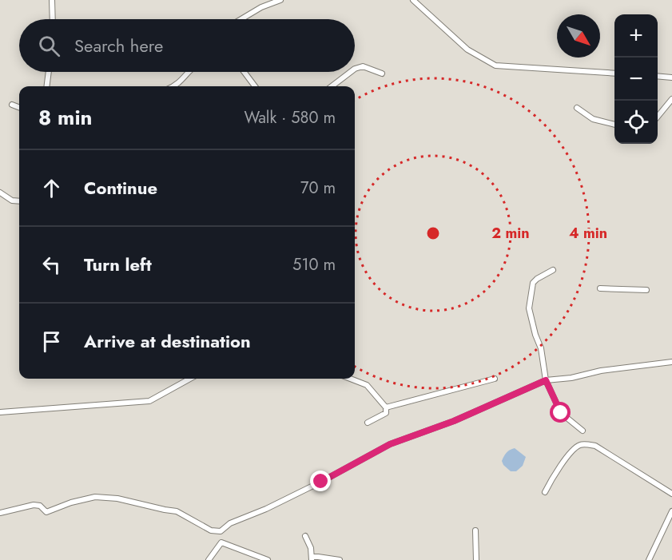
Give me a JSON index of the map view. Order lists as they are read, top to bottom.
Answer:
{
  "north": "bottom right",
  "page": {
    "map_buttons": ["+", "−"],
    "search": "Search here",
    "heading": ["8 min", "Walk · 580 m"],
    "list": [
      ["Continue", "70 m"],
      ["Turn left", "510 m"],
      "Arrive at destination"
    ]
  },
  "rings": ["2 min", "4 min"]
}
